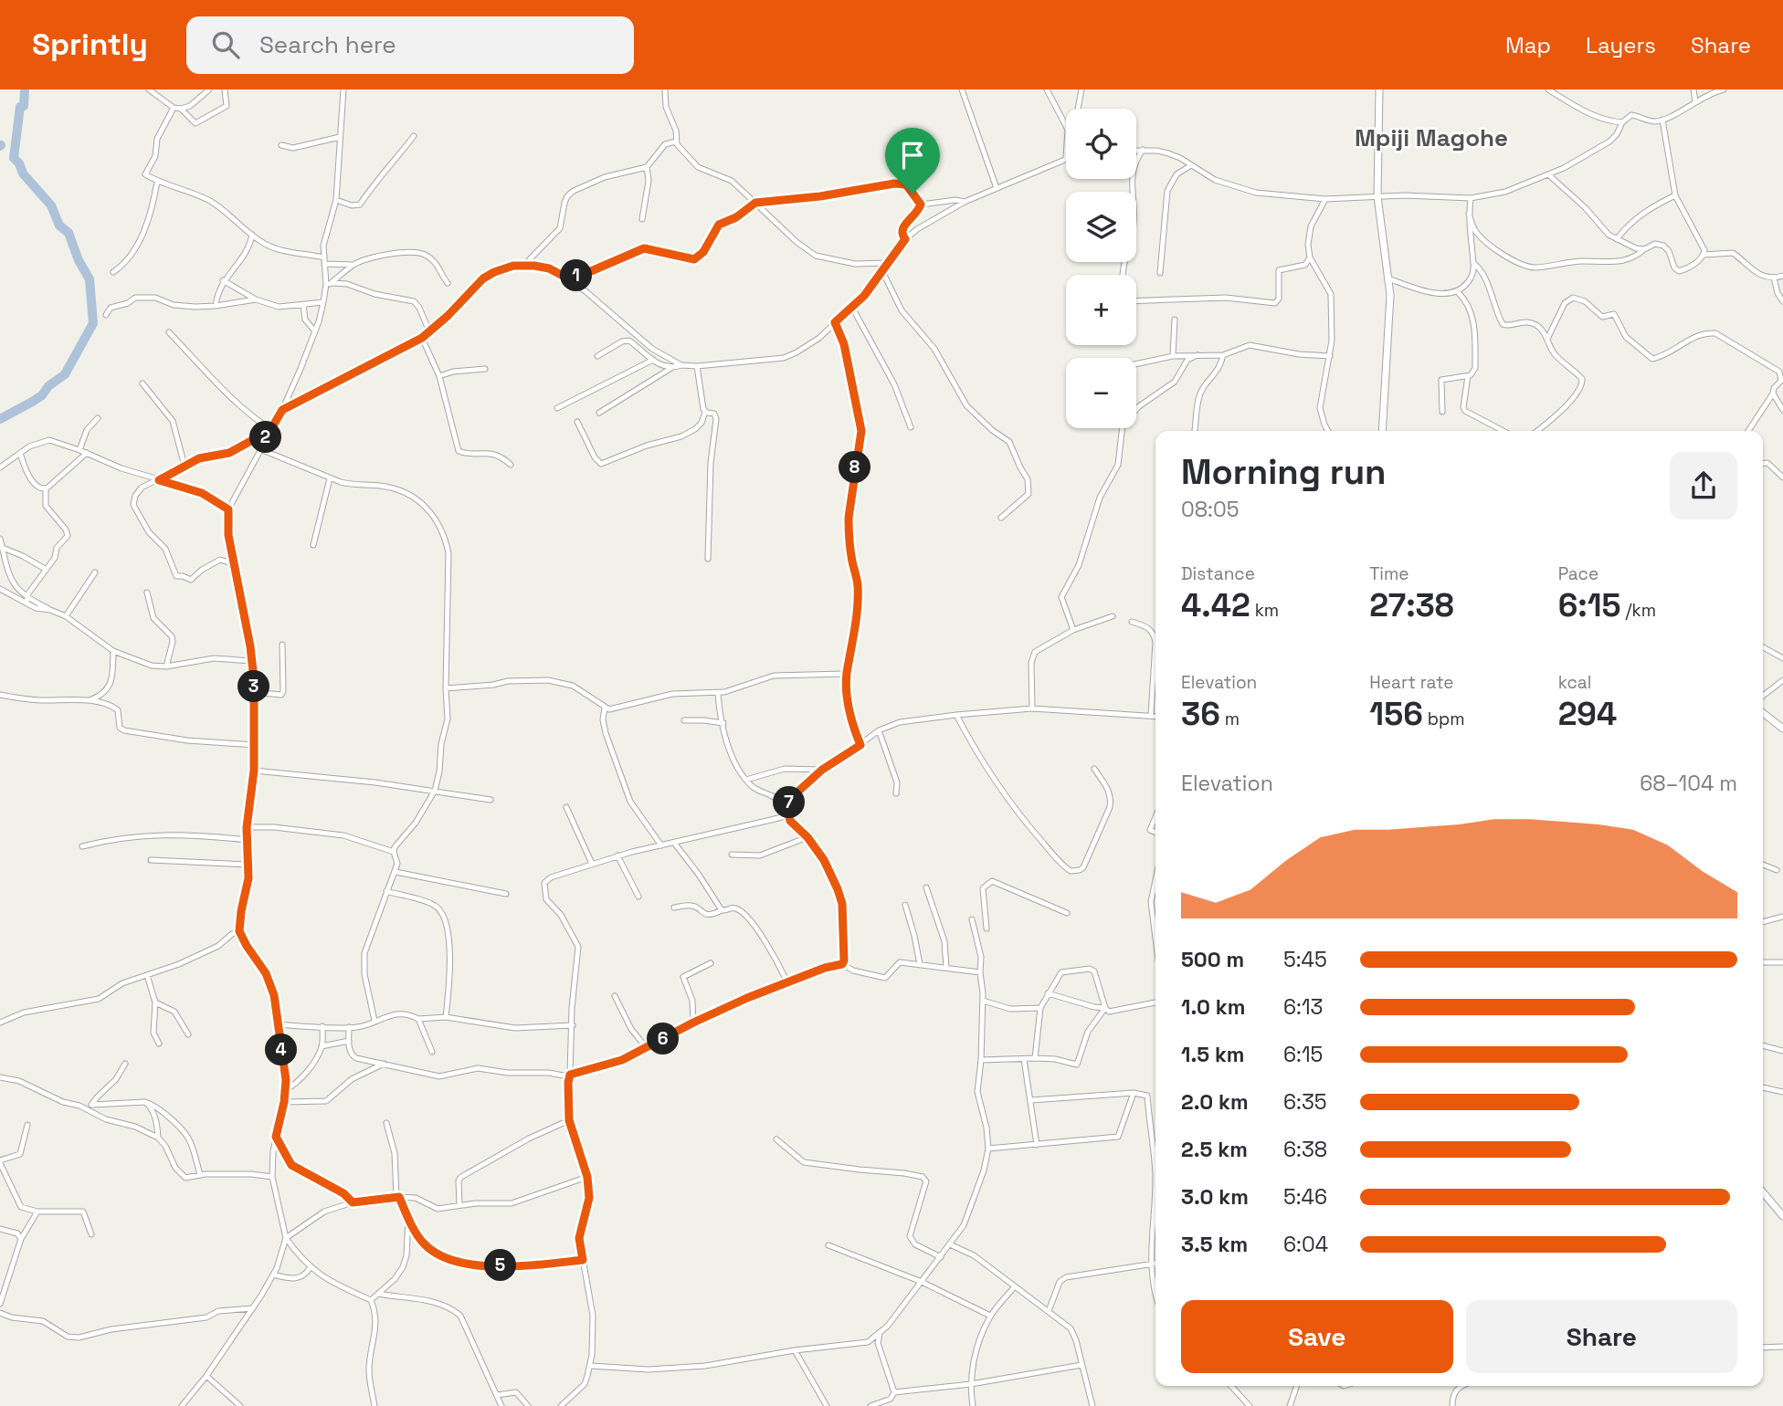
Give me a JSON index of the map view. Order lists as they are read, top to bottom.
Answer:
{
  "districts": ["Mpiji Magohe"],
  "page": {
    "header": "Sprintly",
    "search": "Search here",
    "nav": ["Map", "Layers", "Share"],
    "map_buttons": ["+", "−"],
    "pins": [
      "1",
      "2",
      "8",
      "3",
      "7",
      "6",
      "4",
      "5"
    ],
    "heading": ["Morning run", "08:05"],
    "stats": [
      ["Distance", "4.42 km"],
      ["Time", "27:38"],
      ["Pace", "6:15 /km"],
      ["Elevation", "36 m"],
      ["Heart rate", "156 bpm"],
      ["kcal", "294"]
    ],
    "chart": ["Elevation", "68–104 m"],
    "list": [
      {
        "name": "500 m",
        "note": "5:45"
      },
      {
        "name": "1.0 km",
        "note": "6:13"
      },
      {
        "name": "1.5 km",
        "note": "6:15"
      },
      {
        "name": "2.0 km",
        "note": "6:35"
      },
      {
        "name": "2.5 km",
        "note": "6:38"
      },
      {
        "name": "3.0 km",
        "note": "5:46"
      },
      {
        "name": "3.5 km",
        "note": "6:04"
      }
    ],
    "buttons": ["Save", "Share"]
  }
}
